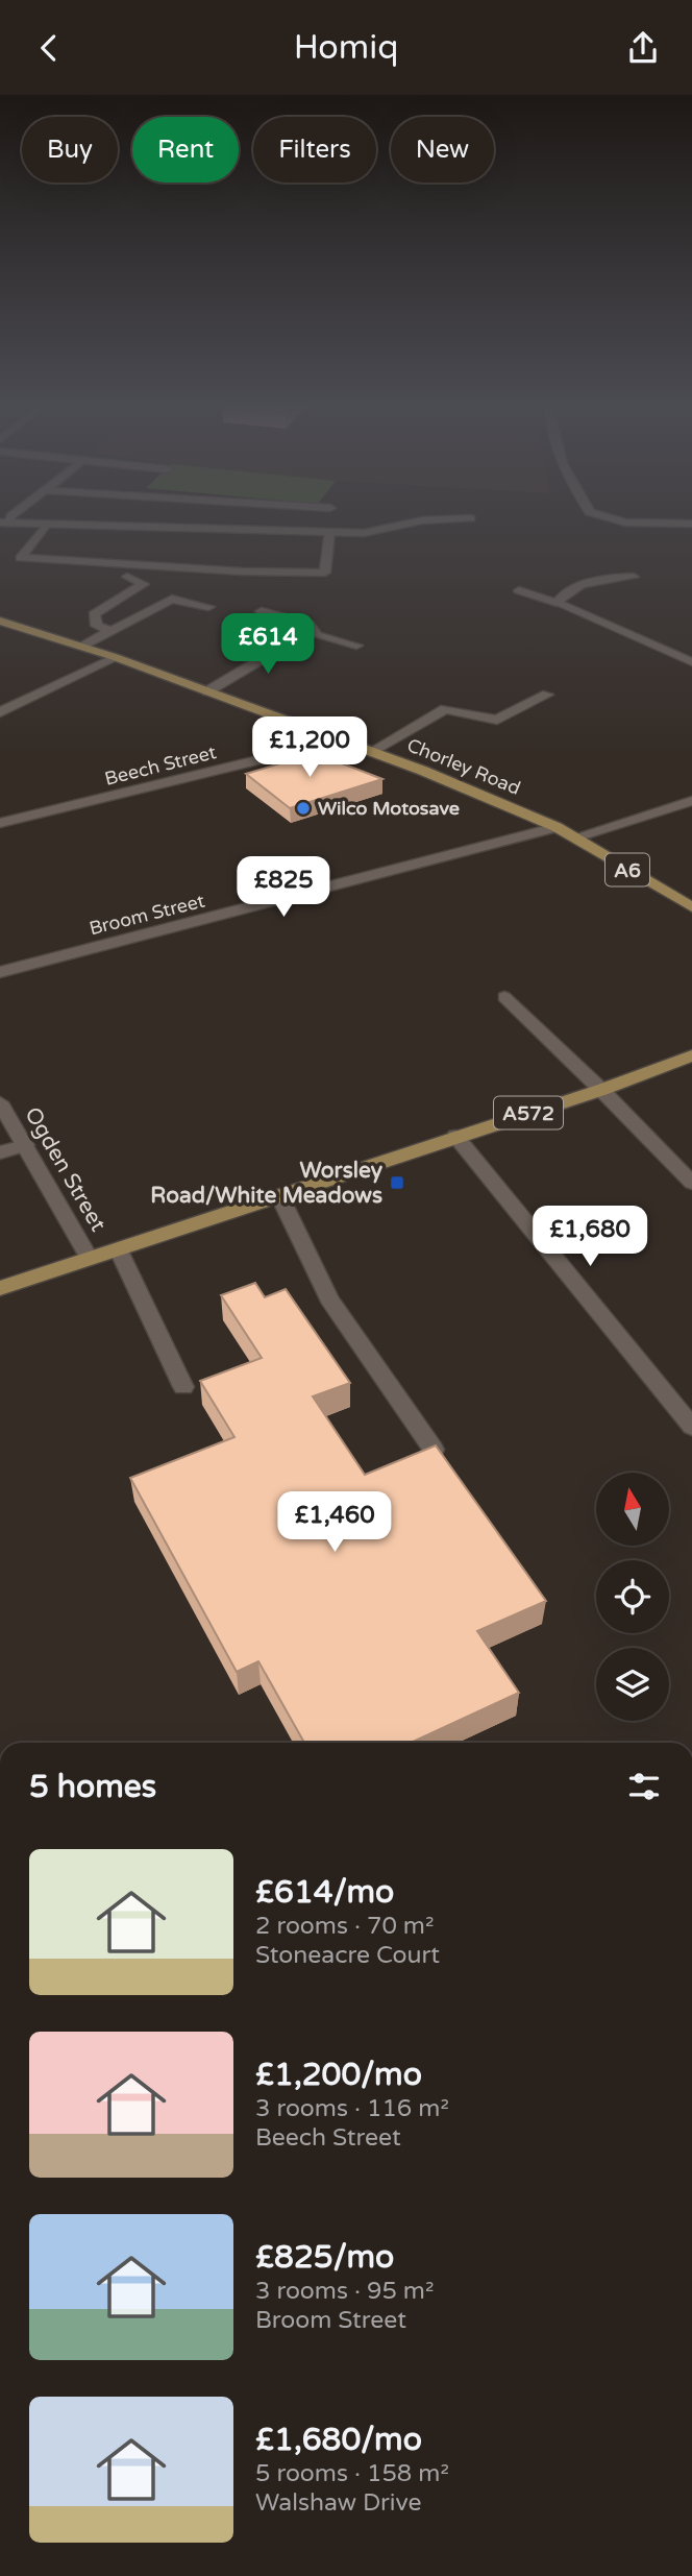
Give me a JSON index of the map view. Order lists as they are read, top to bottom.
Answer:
{
  "streets": {
    "main road": ["Chorley Road", "A6", "A572"],
    "street": ["Beech Street", "Broom Street", "Ogden Street"]
  },
  "crossings": [
    ["Beech Street", "Chorley Road"],
    ["Chorley Road", "Broom Street"],
    ["A572", "Ogden Street"]
  ],
  "places": {
    "other": ["Wilco Motosave"],
    "transit": ["Worsley Road/White Meadows"]
  },
  "north": "top",
  "page": {
    "header": "Homiq",
    "chip": [
      "Buy",
      "Rent",
      "Filters",
      "New"
    ],
    "price": [
      "£614",
      "£1,200",
      "£825",
      "£1,680",
      "£1,460"
    ],
    "heading": "5 homes",
    "list": [
      {
        "name": "£614/mo",
        "note": "2 rooms · 70 m² · Stoneacre Court"
      },
      {
        "name": "£1,200/mo",
        "note": "3 rooms · 116 m² · Beech Street"
      },
      {
        "name": "£825/mo",
        "note": "3 rooms · 95 m² · Broom Street"
      },
      {
        "name": "£1,680/mo",
        "note": "5 rooms · 158 m² · Walshaw Drive"
      }
    ]
  }
}
